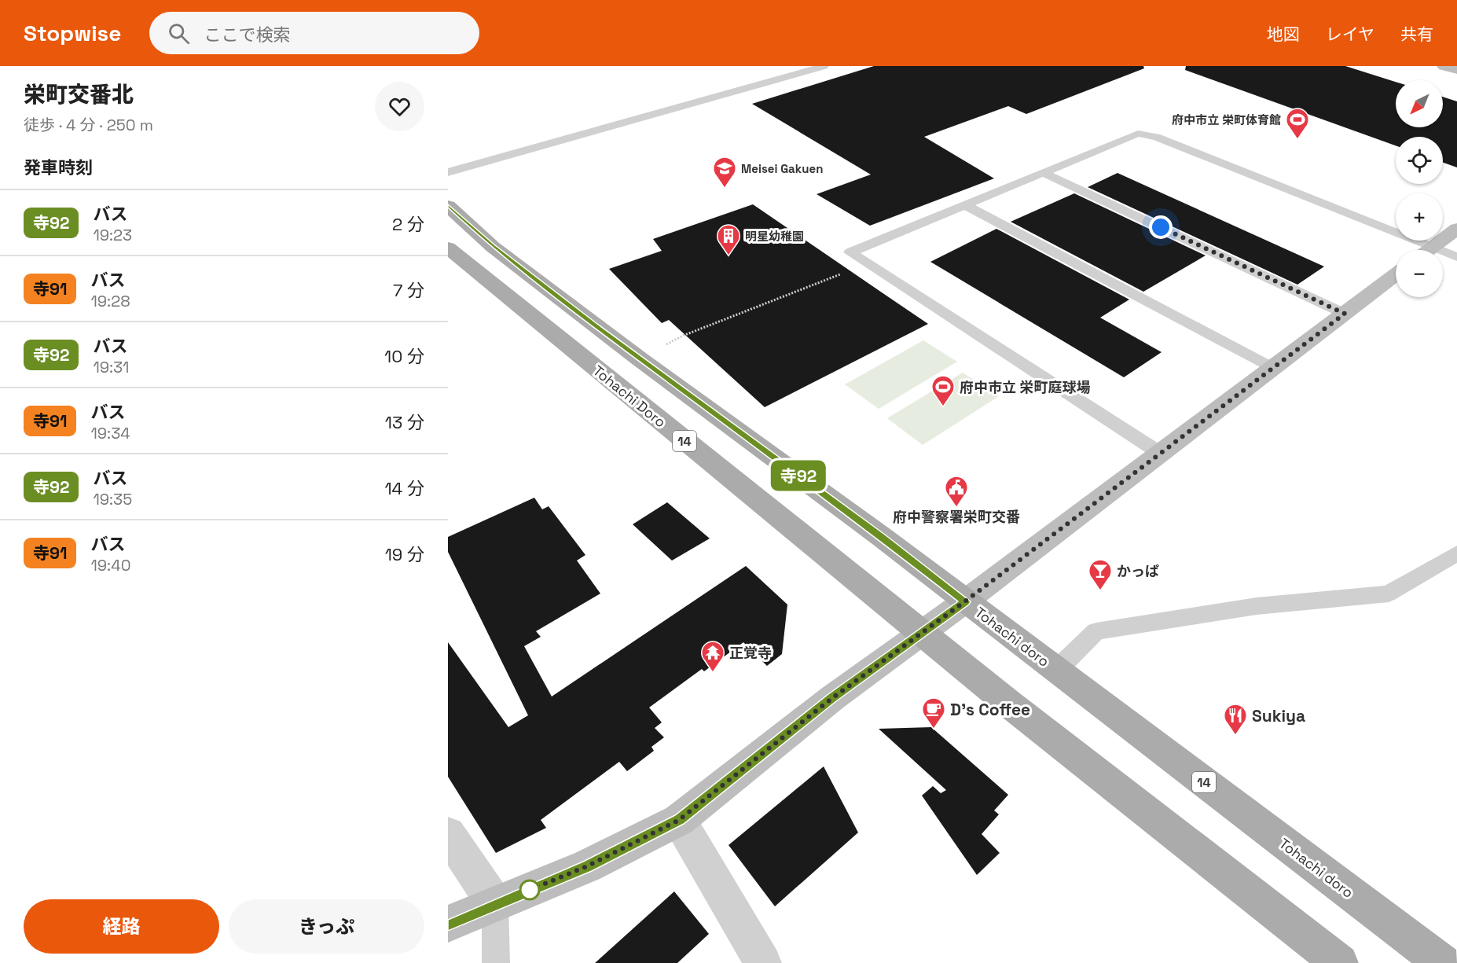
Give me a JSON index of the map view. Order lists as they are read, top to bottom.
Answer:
{
  "streets": {
    "main road": ["Tohachi Doro", "14", "Tohachi doro"]
  },
  "crossings": [
    ["Tohachi Doro", "14"]
  ],
  "places": {
    "sports": ["府中市立 栄町体育館", "府中市立 栄町庭球場"],
    "school or university": ["Meisei Gakuen"],
    "building": ["明星幼稚園"],
    "public building": ["府中警察署栄町交番"],
    "bar": ["かっぱ"],
    "temple": ["正覚寺"],
    "cafe": ["D's Coffee"],
    "restaurant": ["Sukiya"]
  },
  "lines": ["bus line 寺92"],
  "north": "bottom left",
  "page": {
    "header": "Stopwise",
    "search": "ここで検索",
    "nav": ["地図", "レイヤ", "共有"],
    "heading": [
      ["栄町交番北", "徒歩 · 4 分 · 250 m"],
      "発車時刻"
    ],
    "on_map": "寺92",
    "map_buttons": ["+", "−"],
    "list": [
      {
        "mark": "寺92",
        "name": "バス",
        "note": "19:23",
        "value": "2 分"
      },
      {
        "mark": "寺91",
        "name": "バス",
        "note": "19:28",
        "value": "7 分"
      },
      {
        "mark": "寺92",
        "name": "バス",
        "note": "19:31",
        "value": "10 分"
      },
      {
        "mark": "寺91",
        "name": "バス",
        "note": "19:34",
        "value": "13 分"
      },
      {
        "mark": "寺92",
        "name": "バス",
        "note": "19:35",
        "value": "14 分"
      },
      {
        "mark": "寺91",
        "name": "バス",
        "note": "19:40",
        "value": "19 分"
      }
    ],
    "buttons": ["経路", "きっぷ"]
  }
}
